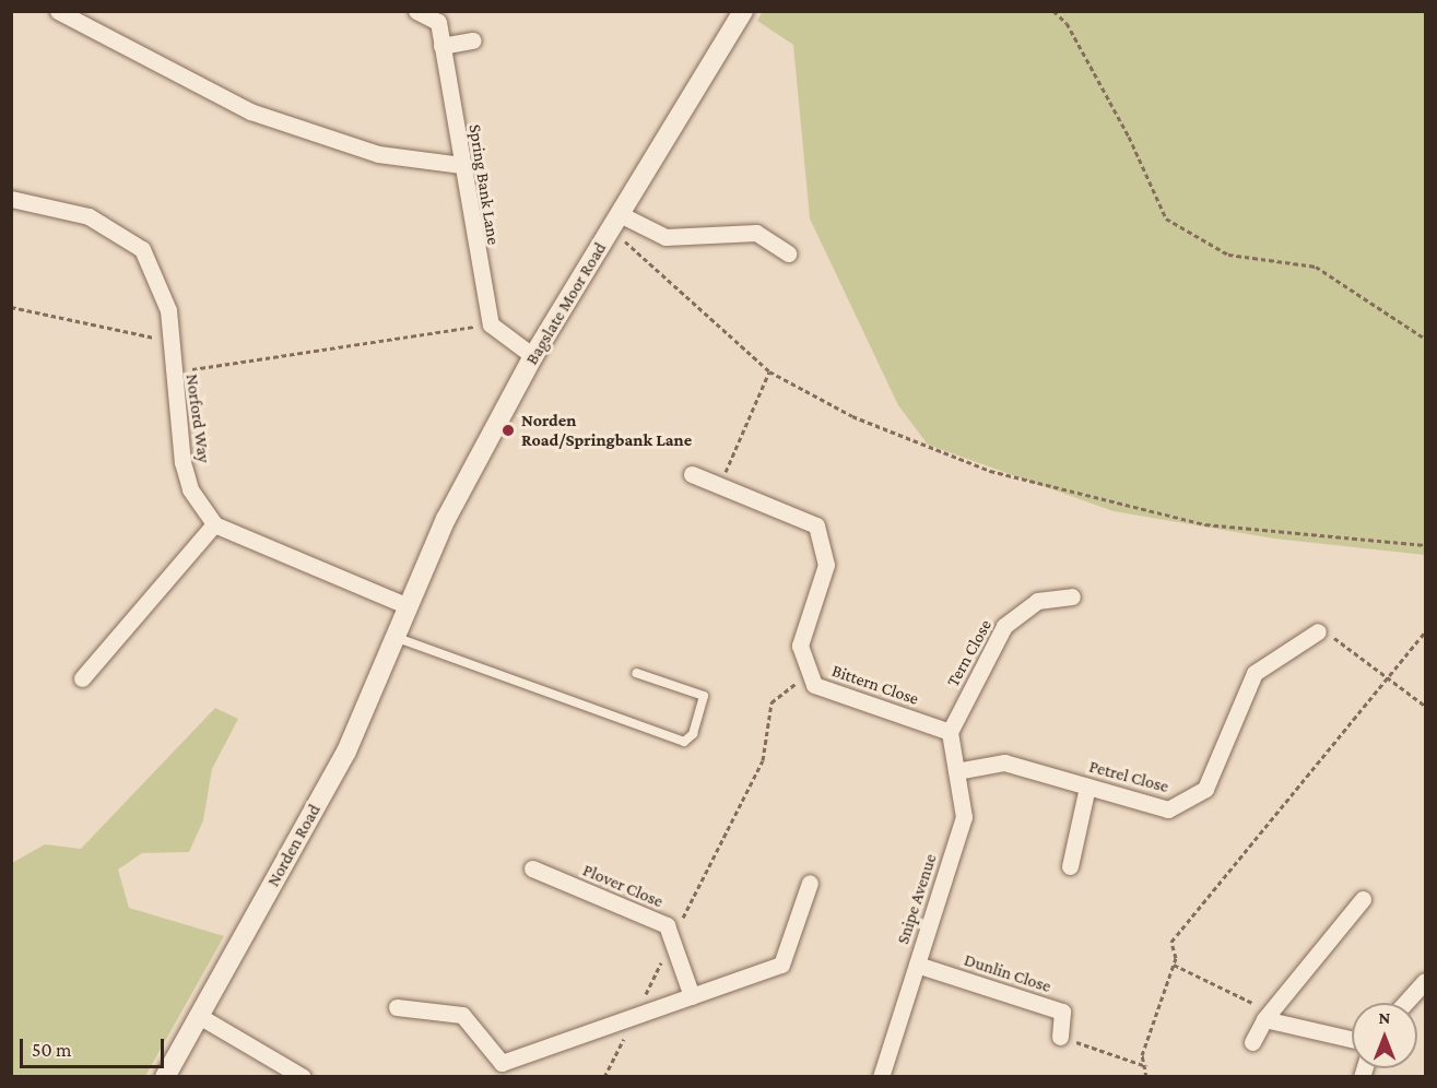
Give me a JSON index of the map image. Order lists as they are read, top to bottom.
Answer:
{
  "streets": {
    "street": [
      "Spring Bank Lane",
      "Bagslate Moor Road",
      "Norford Way",
      "Tern Close",
      "Bittern Close",
      "Petrel Close",
      "Norden Road",
      "Plover Close",
      "Snipe Avenue",
      "Dunlin Close"
    ]
  },
  "crossings": [
    ["Bagslate Moor Road", "Norden Road"],
    ["Tern Close", "Bittern Close"],
    ["Tern Close", "Snipe Avenue"],
    ["Bittern Close", "Snipe Avenue"],
    ["Petrel Close", "Snipe Avenue"],
    ["Snipe Avenue", "Dunlin Close"]
  ],
  "places": ["Norden Road/Springbank Lane"],
  "scale_bar": "50 m",
  "north": "top"
}
